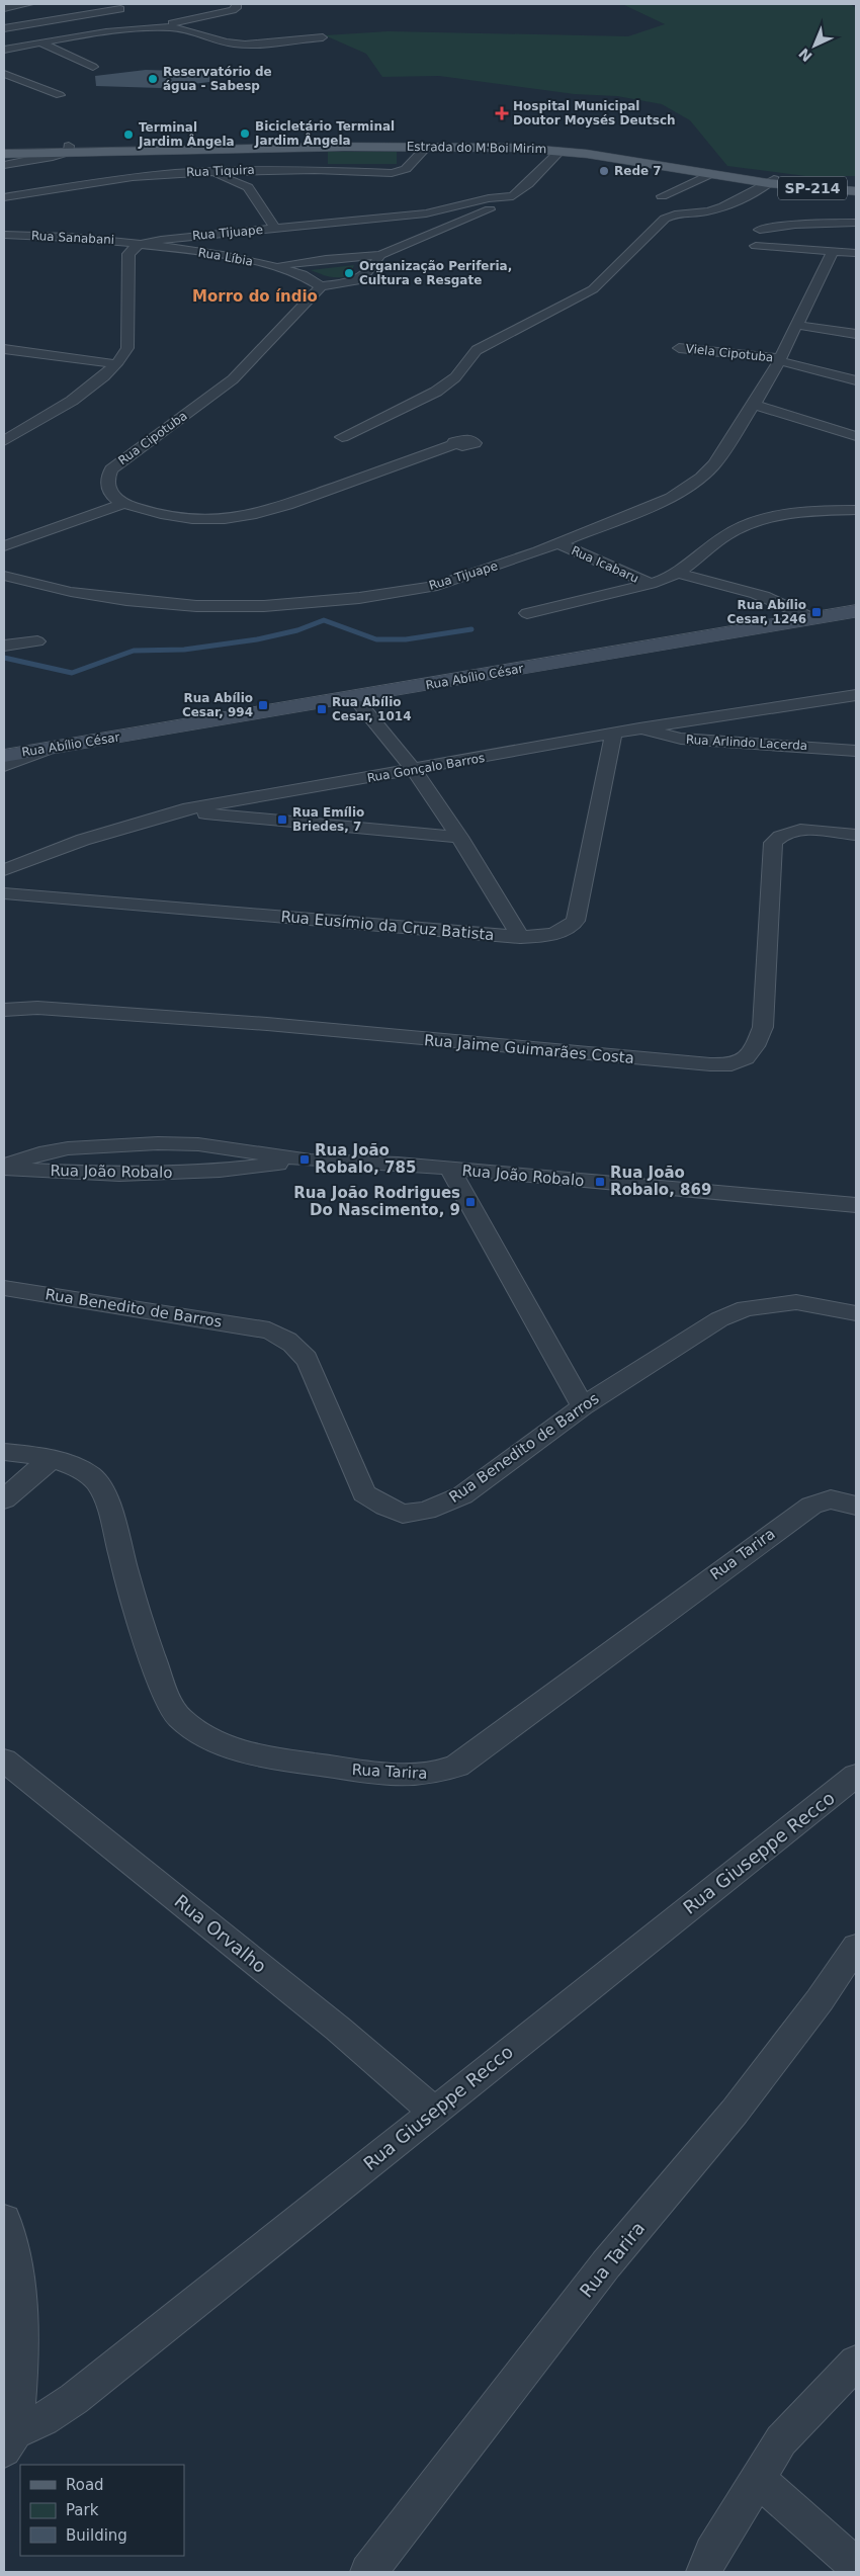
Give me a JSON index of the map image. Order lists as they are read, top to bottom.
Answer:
{
  "streets": {
    "main road": ["Estrada do M'Boi Mirim", "SP-214", "Rua Abílio César"],
    "street": [
      "Rua Tiquira",
      "Rua Tijuape",
      "Rua Sanabani",
      "Rua Líbia",
      "Viela Cipotuba",
      "Rua Cipotuba",
      "Rua Icabaru",
      "Rua Arlindo Lacerda",
      "Rua Gonçalo Barros",
      "Rua Eusímio da Cruz Batista",
      "Rua Jaime Guimarães Costa",
      "Rua João Robalo",
      "Rua Benedito de Barros",
      "Rua Tarira",
      "Rua Giuseppe Recco",
      "Rua Orvalho"
    ]
  },
  "crossings": [
    ["Estrada do M'Boi Mirim", "Rua Tiquira"],
    ["Rua Tijuape", "Rua Sanabani"],
    ["Rua Tijuape", "Rua Líbia"],
    ["Rua Tijuape", "Viela Cipotuba"],
    ["Rua Tijuape", "Rua Icabaru"],
    ["Rua Sanabani", "Rua Líbia"],
    ["Rua Arlindo Lacerda", "Rua Gonçalo Barros"],
    ["Rua Gonçalo Barros", "Rua Eusímio da Cruz Batista"],
    ["Rua Giuseppe Recco", "Rua Orvalho"]
  ],
  "districts": ["Morro do índio"],
  "places": {
    "other": [
      "Reservatório de água - Sabesp",
      "Bicicletário Terminal Jardim Ângela",
      "Terminal Jardim Ângela",
      "Rede 7",
      "Organização Periferia, Cultura e Resgate"
    ],
    "health": ["Hospital Municipal Doutor Moysés Deutsch"],
    "transit": [
      "Rua Abílio Cesar, 1246",
      "Rua Abílio Cesar, 994",
      "Rua Abílio Cesar, 1014",
      "Rua Emílio Briedes, 7",
      "Rua João Robalo, 785",
      "Rua João Robalo, 869",
      "Rua João Rodrigues Do Nascimento, 9"
    ]
  },
  "legend": ["Road", "Park", "Building"],
  "north": "bottom left"
}
